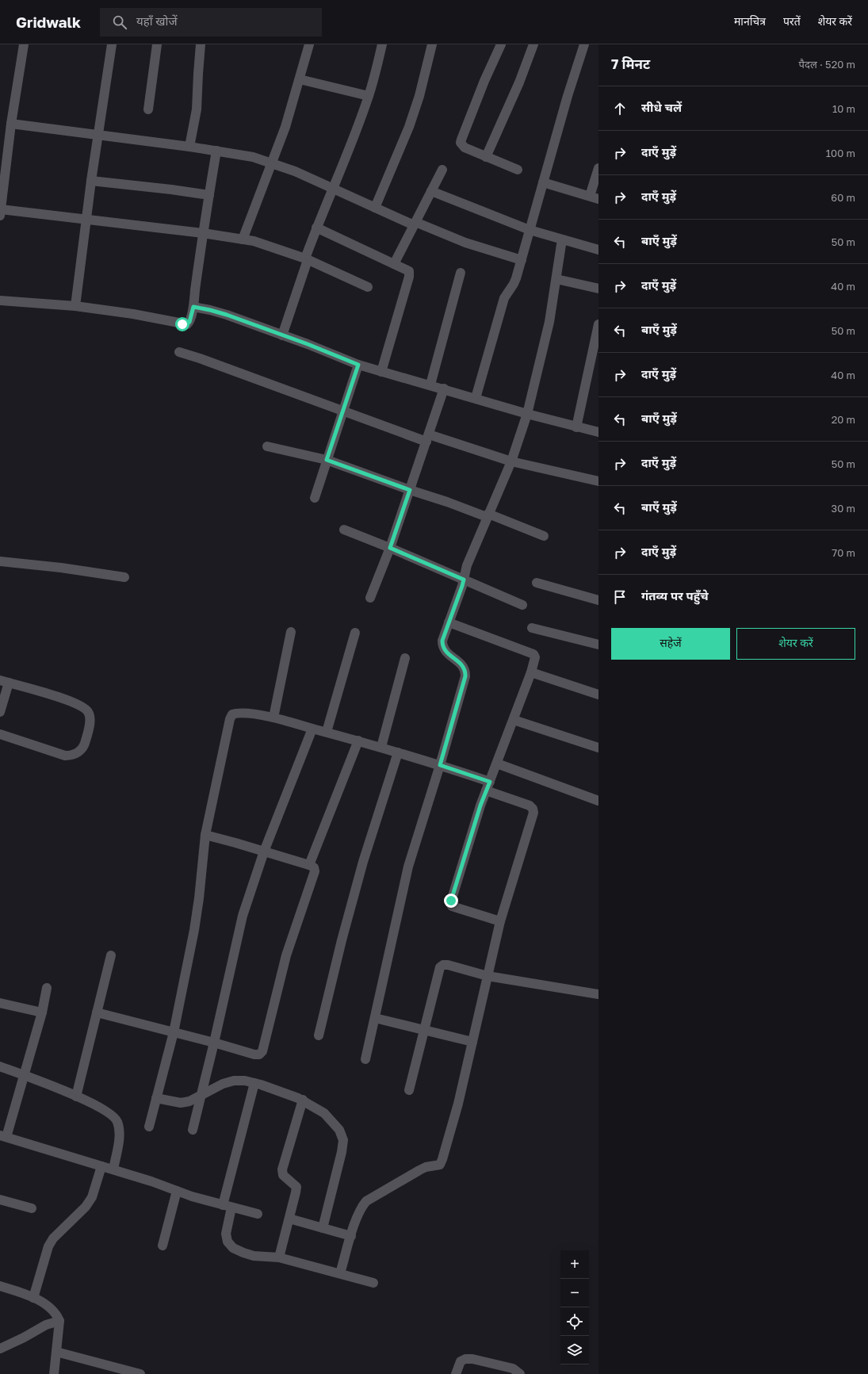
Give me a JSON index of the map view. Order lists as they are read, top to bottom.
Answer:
{
  "page": {
    "header": "Gridwalk",
    "search": "यहाँ खोजें",
    "nav": ["मानचित्र", "परतें", "शेयर करें"],
    "heading": ["7 मिनट", "पैदल · 520 m"],
    "list": [
      ["सीधे चलें", "10 m"],
      ["दाएँ मुड़ें", "100 m"],
      ["दाएँ मुड़ें", "60 m"],
      ["बाएँ मुड़ें", "50 m"],
      ["दाएँ मुड़ें", "40 m"],
      ["बाएँ मुड़ें", "50 m"],
      ["दाएँ मुड़ें", "40 m"],
      ["बाएँ मुड़ें", "20 m"],
      ["दाएँ मुड़ें", "50 m"],
      ["बाएँ मुड़ें", "30 m"],
      ["दाएँ मुड़ें", "70 m"],
      "गंतव्य पर पहुँचे"
    ],
    "buttons": ["सहेजें", "शेयर करें"],
    "map_buttons": ["+", "−"]
  }
}
